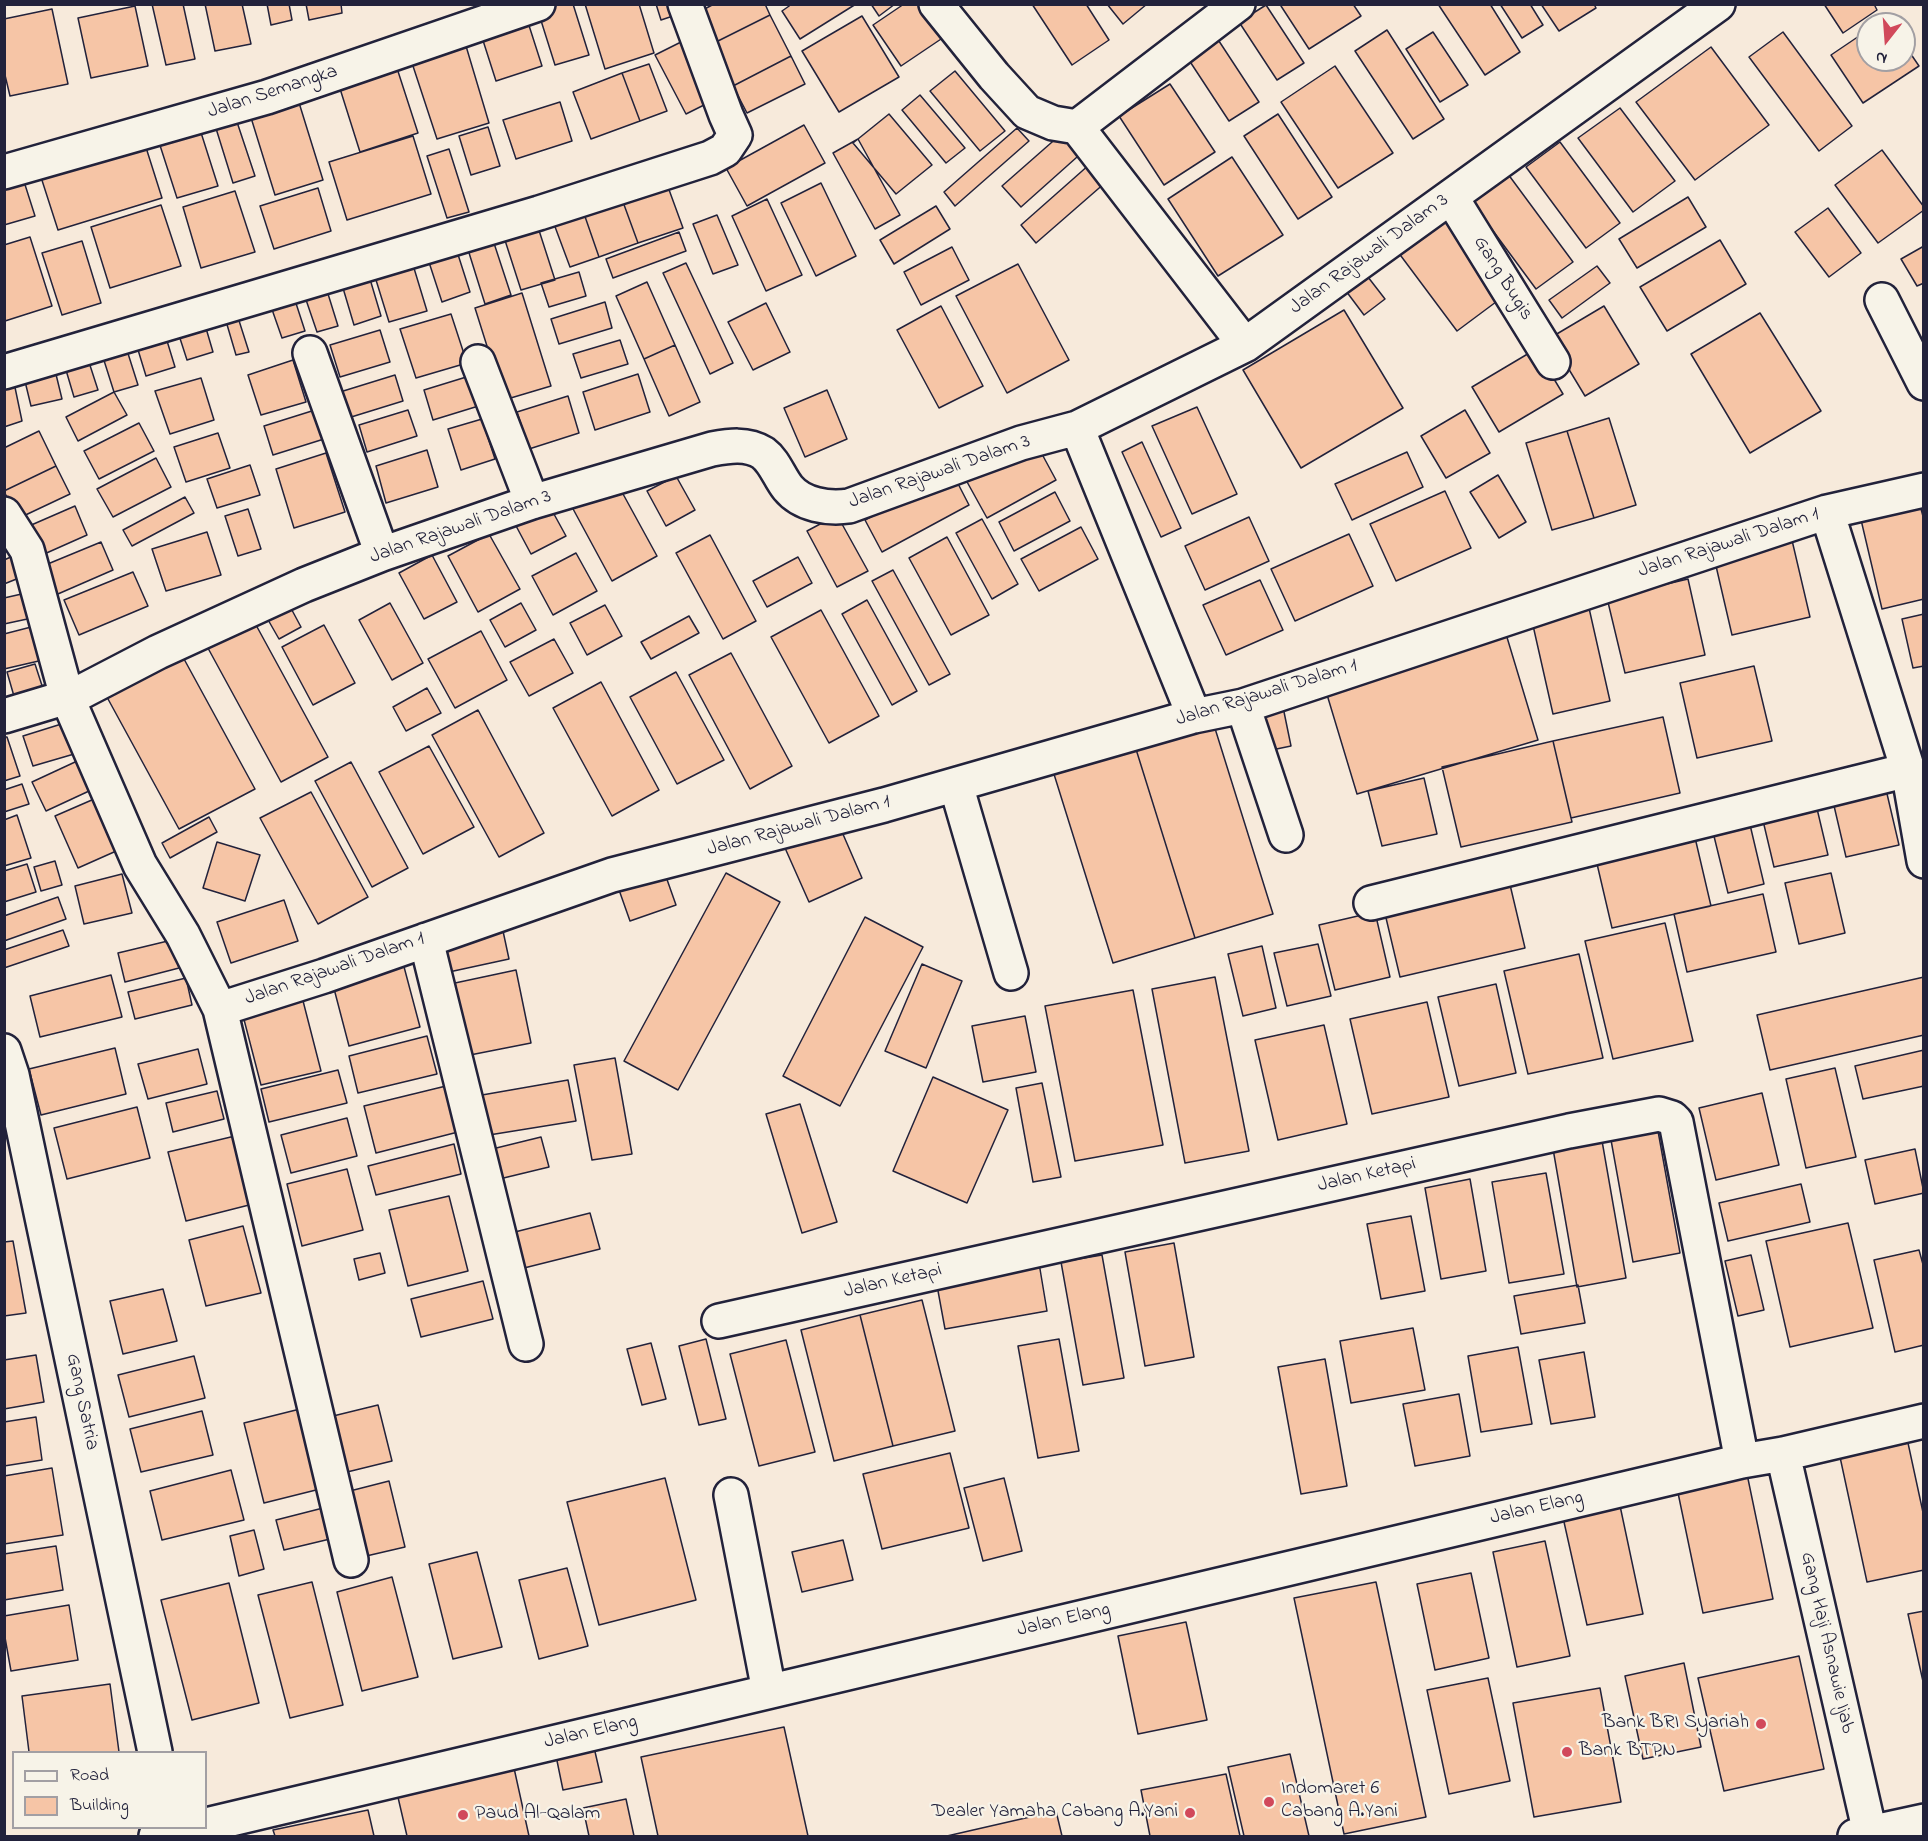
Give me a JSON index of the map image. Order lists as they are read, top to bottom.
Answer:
{
  "streets": {
    "street": [
      "Jalan Semangka",
      "Jalan Rajawali Dalam 3",
      "Gang Bugis",
      "Jalan Rajawali Dalam 1",
      "Jalan Ketapi",
      "Gang Satria",
      "Jalan Elang",
      "Gang Haji Asnawie Ijab"
    ]
  },
  "crossings": [
    ["Jalan Rajawali Dalam 3", "Gang Bugis"],
    ["Jalan Ketapi", "Jalan Elang"],
    ["Jalan Elang", "Gang Haji Asnawie Ijab"]
  ],
  "places": [
    "Bank BRI Syariah",
    "Bank BTPN",
    "Indomaret 6 Cabang A.Yani",
    "Dealer Yamaha Cabang A.Yani",
    "Paud Al-Qalam"
  ],
  "legend": ["Road", "Building"],
  "north": "bottom"
}
